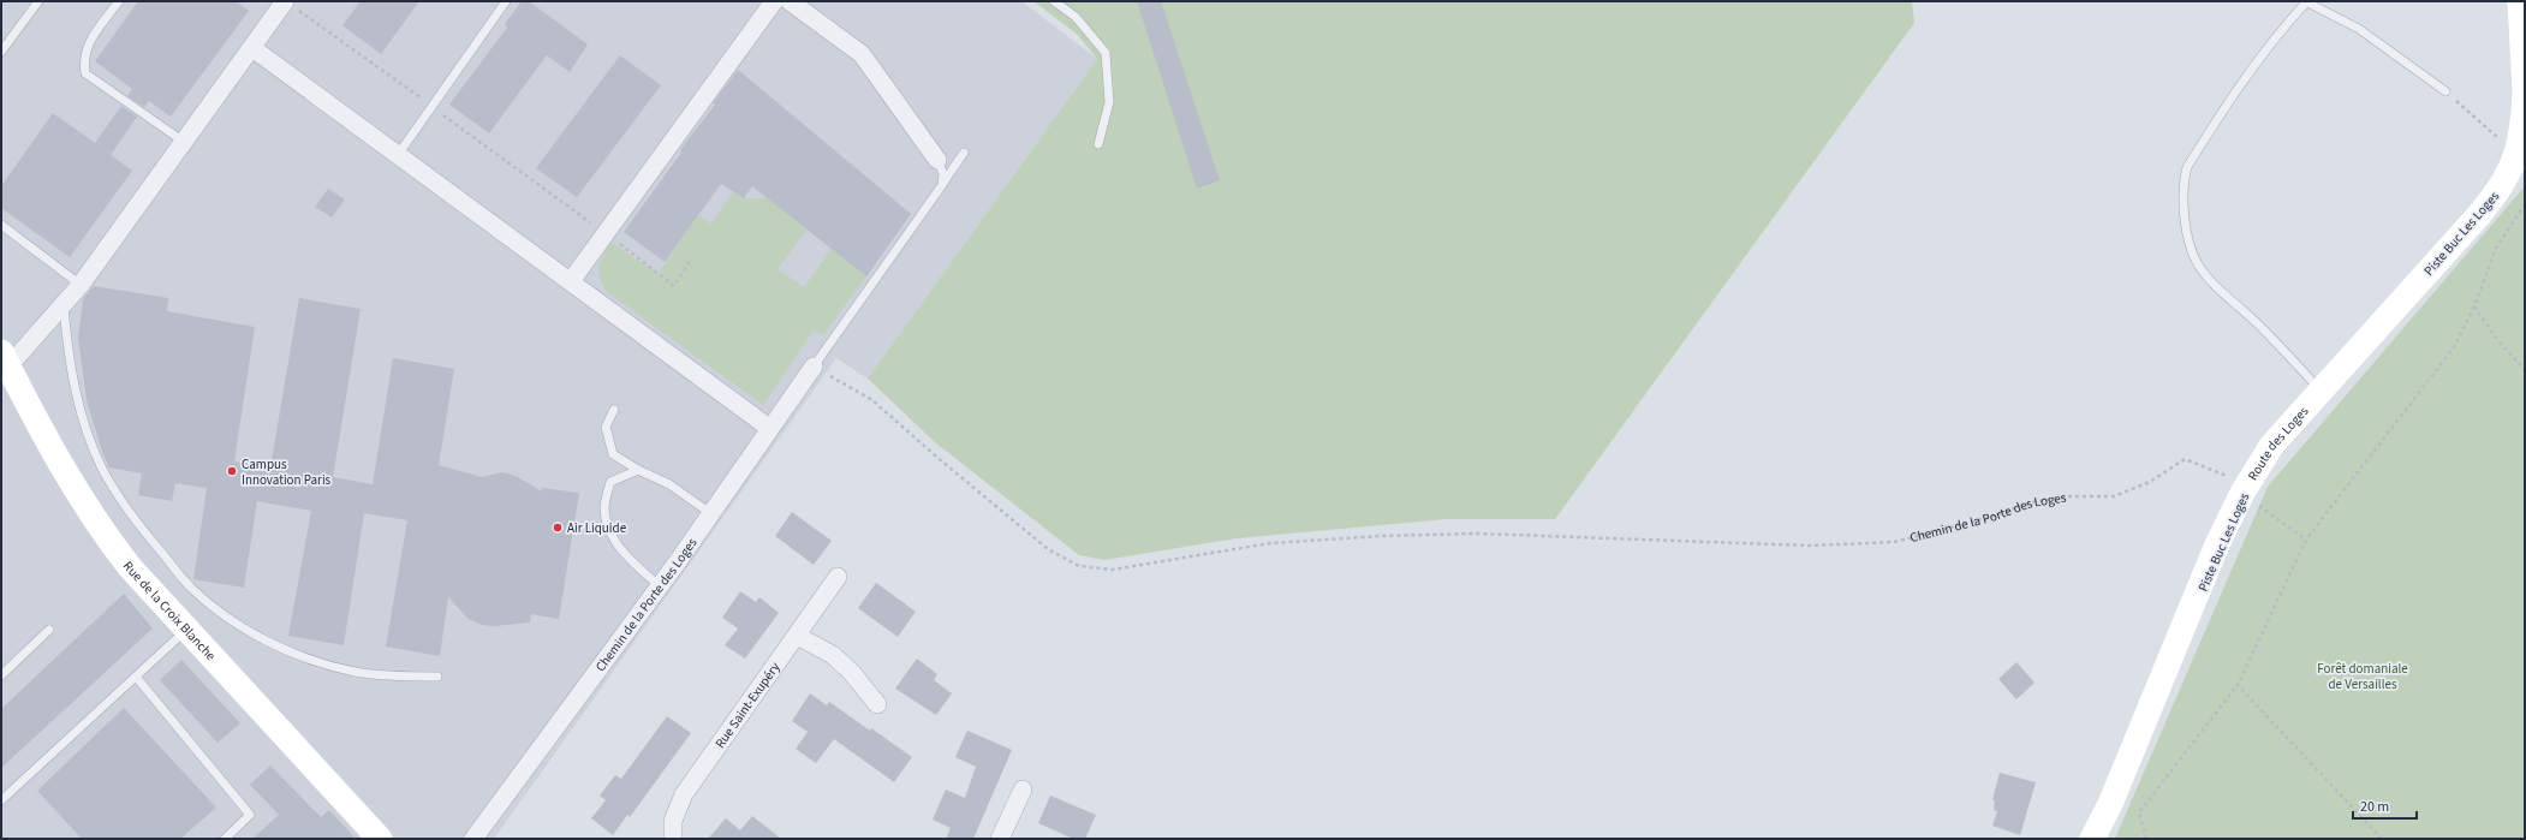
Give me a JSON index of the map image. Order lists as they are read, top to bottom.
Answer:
{
  "streets": {
    "street": [
      "Route des Loges",
      "Chemin de la Porte des Loges",
      "Rue de la Croix Blanche",
      "Rue Saint-Exupéry"
    ]
  },
  "crossings": [
    ["Route des Loges", "Chemin de la Porte des Loges"]
  ],
  "parks": ["Forêt domaniale de Versailles"],
  "places": ["Campus Innovation Paris", "Air Liquide"],
  "scale_bar": "20 m"
}
